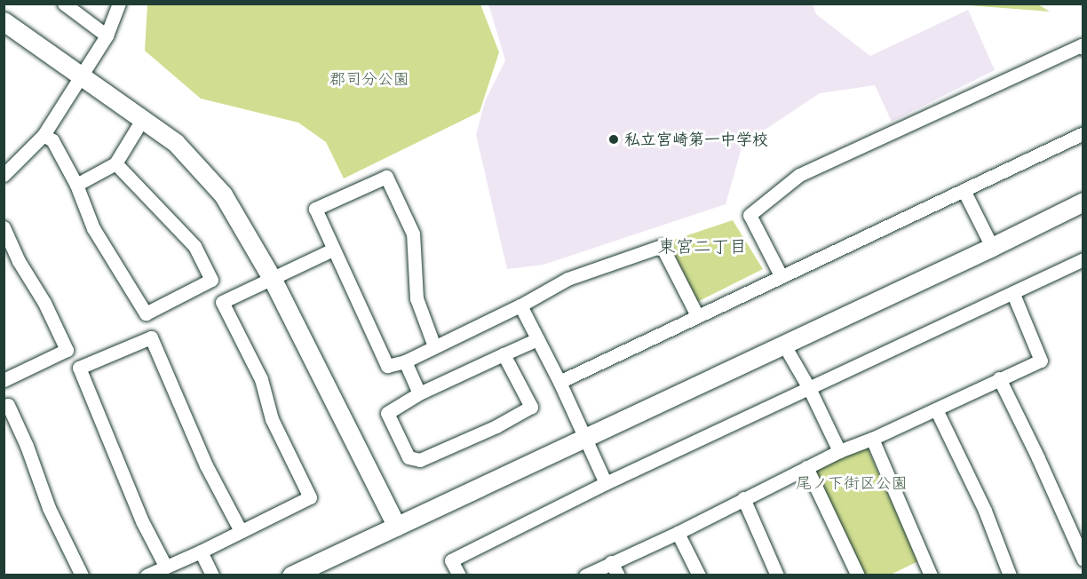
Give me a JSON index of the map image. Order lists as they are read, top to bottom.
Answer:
{
  "districts": ["東宮二丁目"],
  "parks": ["郡司分公園", "尾ノ下街区公園"],
  "places": ["私立宮崎第一中学校"]
}
